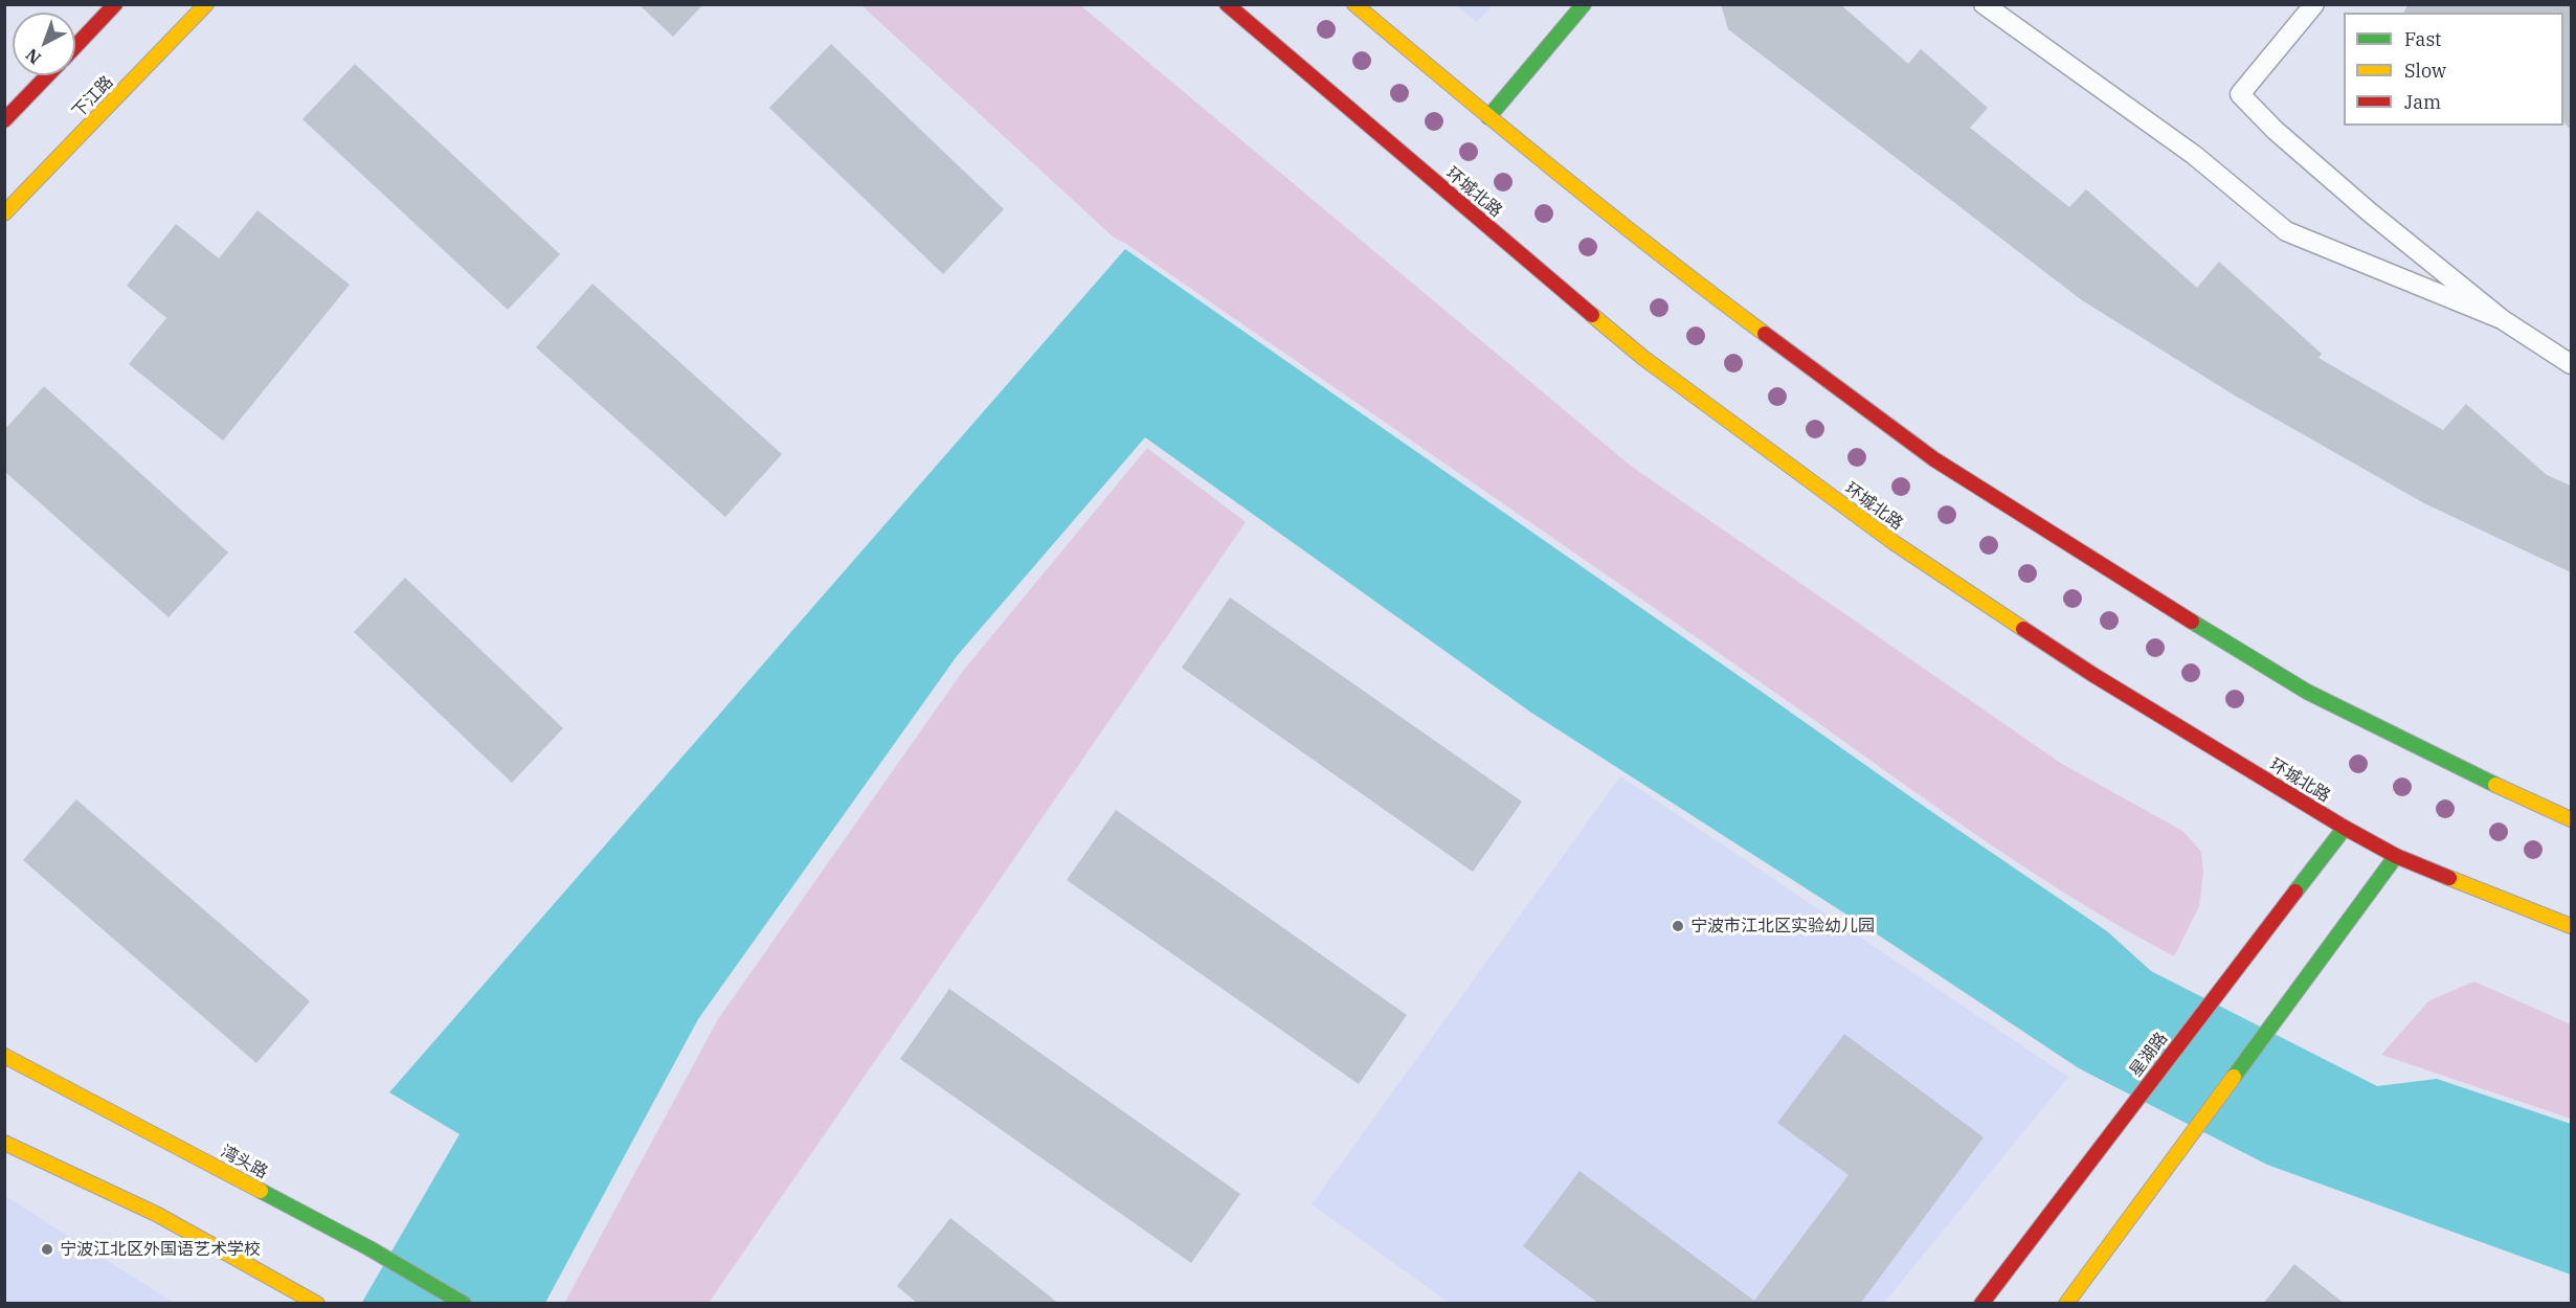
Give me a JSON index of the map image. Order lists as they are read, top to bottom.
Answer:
{
  "streets": {
    "main road": [
      "下江路",
      "环城北路",
      "星湖路",
      "湾头路"
    ]
  },
  "crossings": [
    ["环城北路", "星湖路"]
  ],
  "places": ["宁波市江北区实验幼儿园", "宁波江北区外国语艺术学校"],
  "legend": ["Fast", "Slow", "Jam"],
  "north": "bottom left"
}
